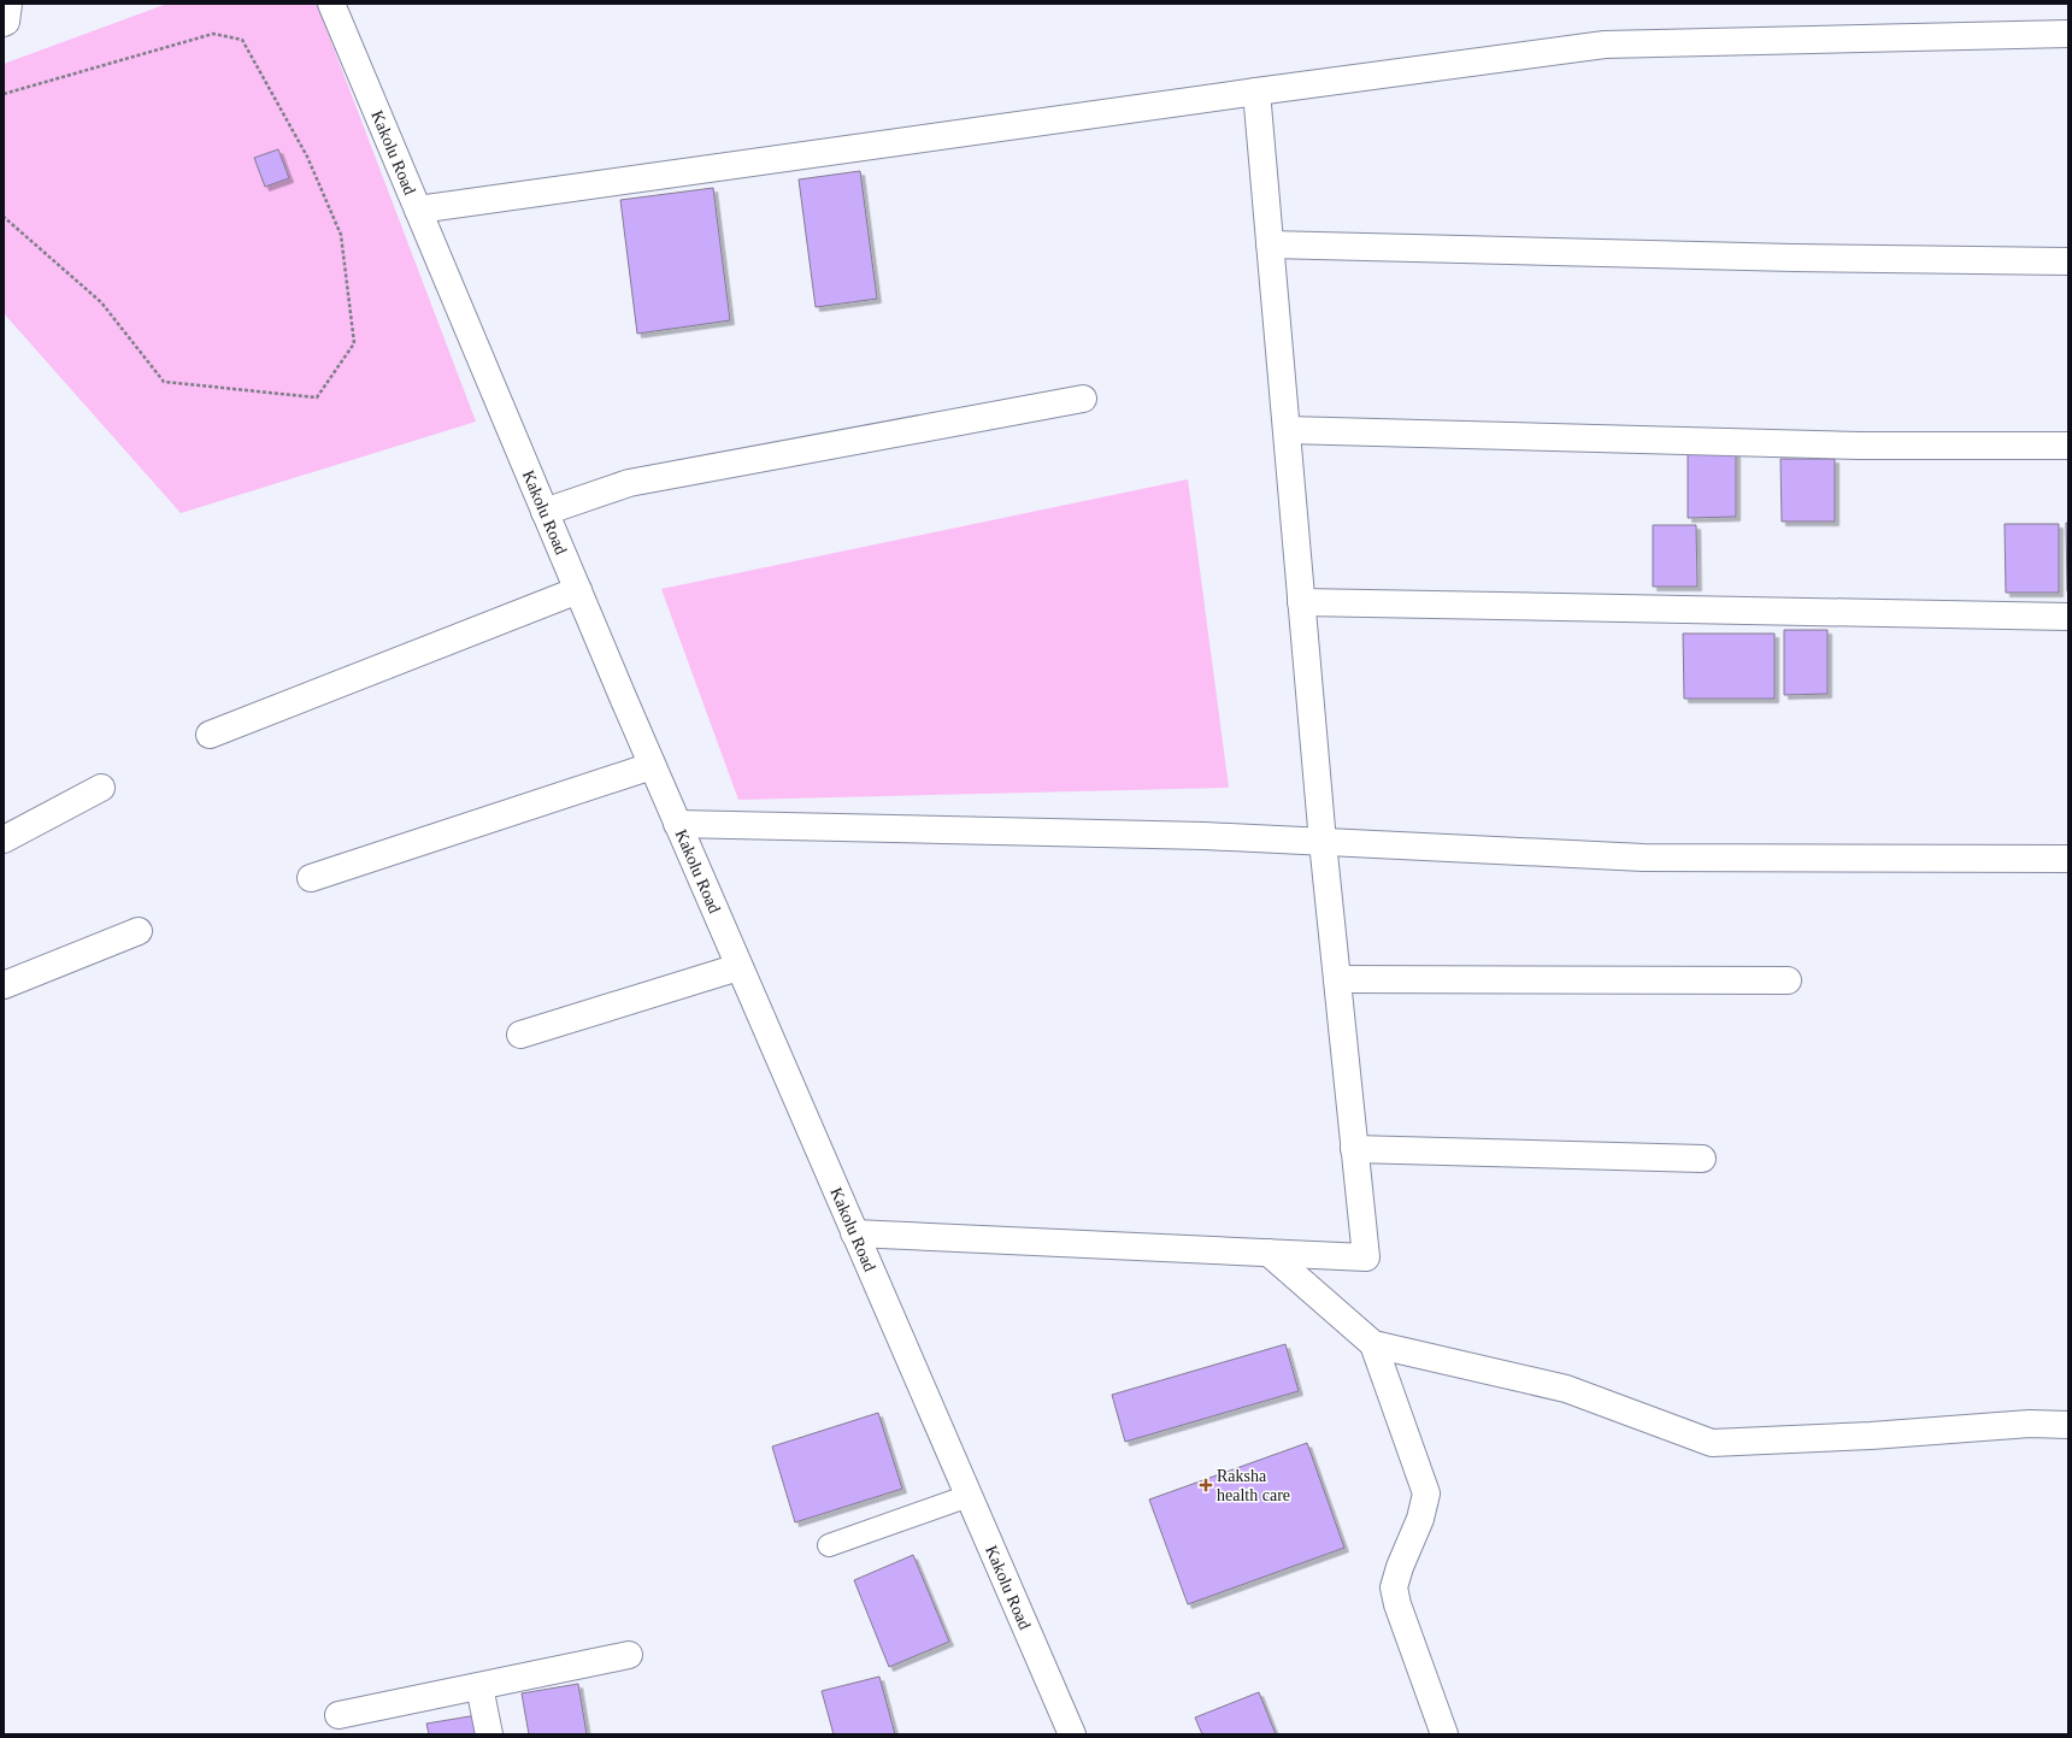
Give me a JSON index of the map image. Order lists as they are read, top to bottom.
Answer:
{
  "streets": {
    "street": ["Kakolu Road"]
  },
  "places": {
    "health": ["Raksha health care"]
  }
}
